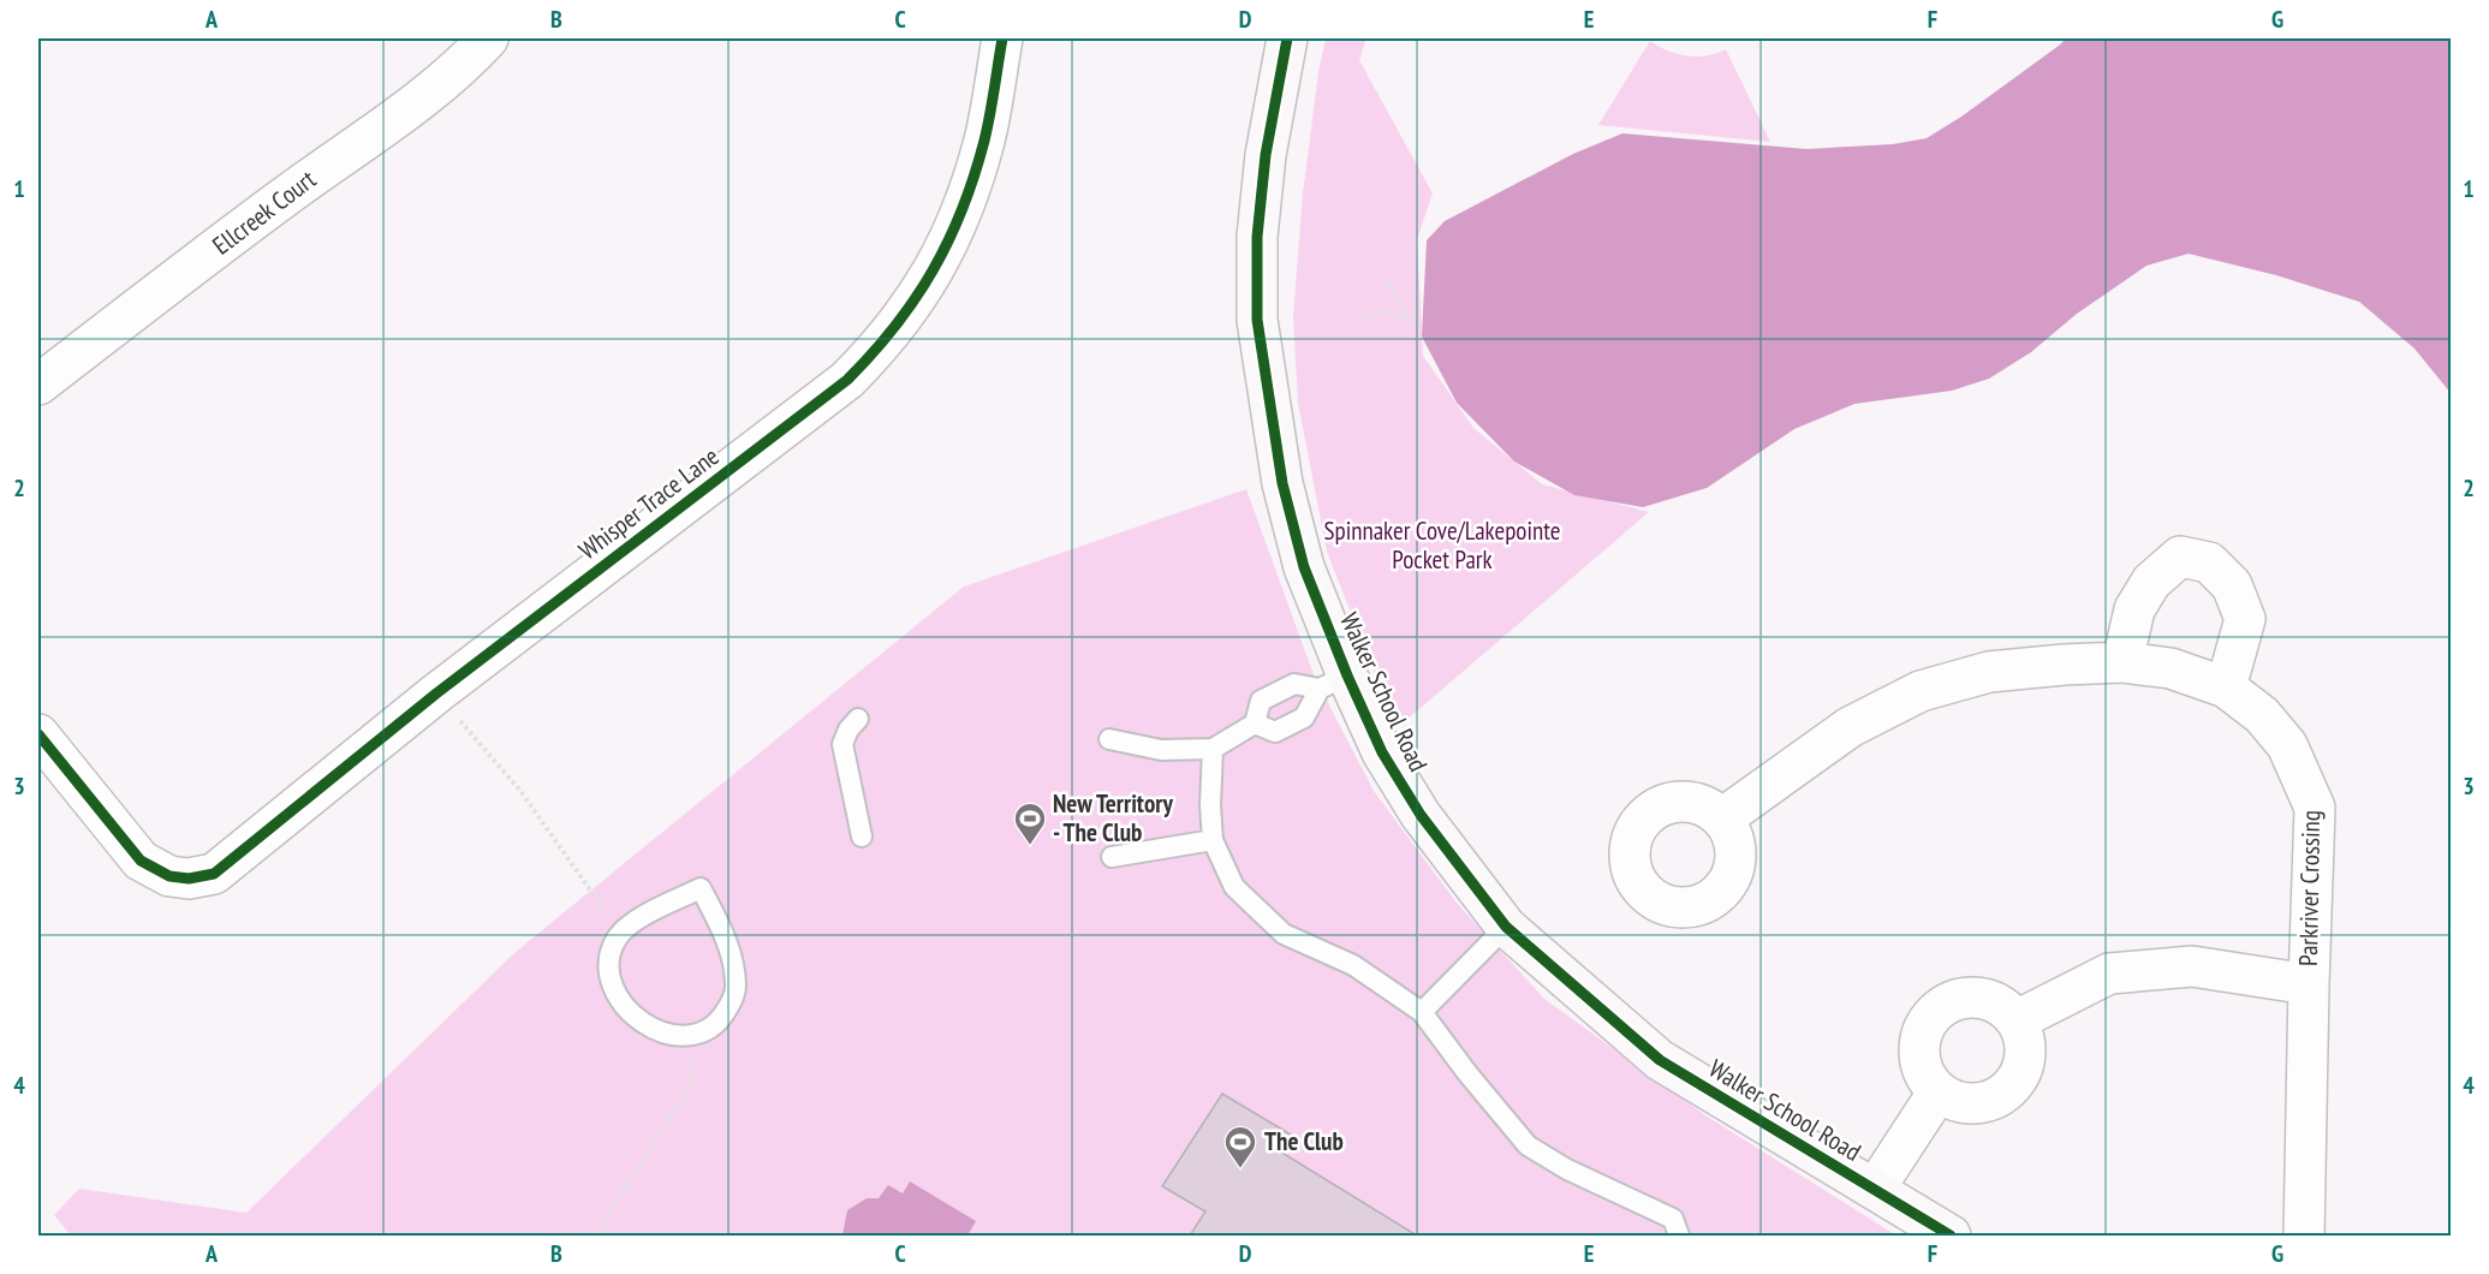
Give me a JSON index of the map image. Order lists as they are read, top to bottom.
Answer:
{
  "streets": {
    "street": [
      "Ellcreek Court",
      "Whisper Trace Lane",
      "Walker School Road",
      "Parkriver Crossing"
    ]
  },
  "parks": ["Spinnaker Cove/Lakepointe Pocket Park"],
  "places": {
    "sports": ["New Territory - The Club", "The Club"]
  },
  "grid": {
    "columns": [
      "A",
      "B",
      "C",
      "D",
      "E",
      "F",
      "G"
    ],
    "rows": [
      "1",
      "2",
      "3",
      "4"
    ]
  }
}
